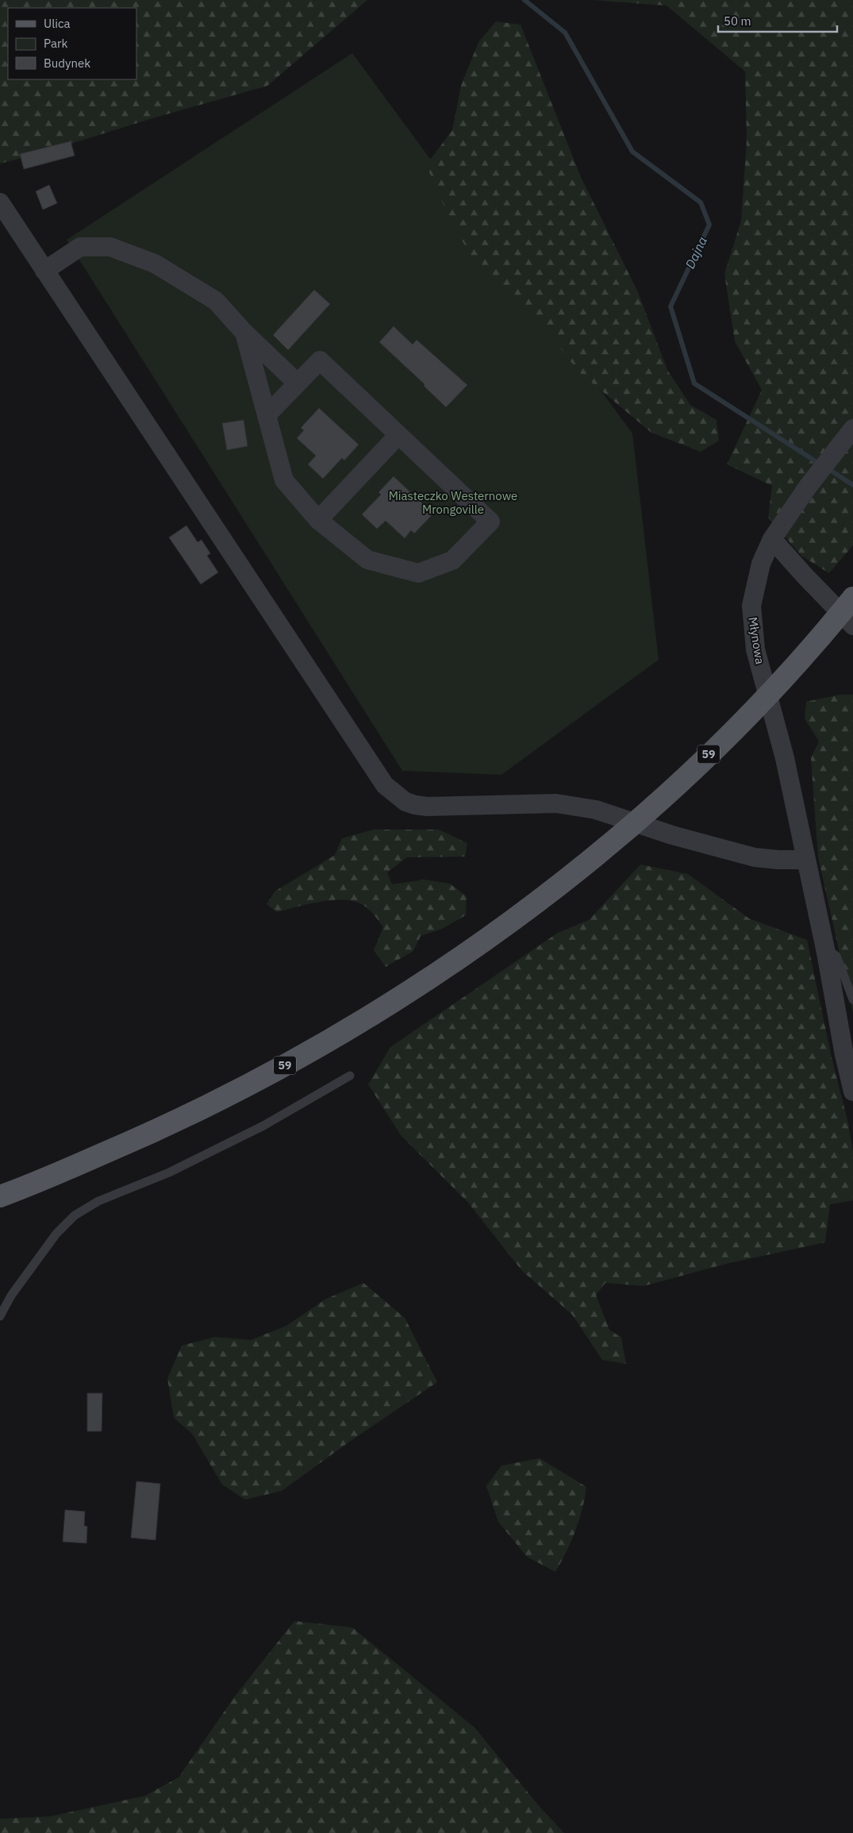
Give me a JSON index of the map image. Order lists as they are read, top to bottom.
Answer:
{
  "streets": {
    "main road": ["59"],
    "street": ["Młynowa"]
  },
  "water": ["Dajna"],
  "parks": ["Miasteczko Westernowe Mrongoville"],
  "legend": ["Ulica", "Park", "Budynek"],
  "scale_bar": "50 m"
}
